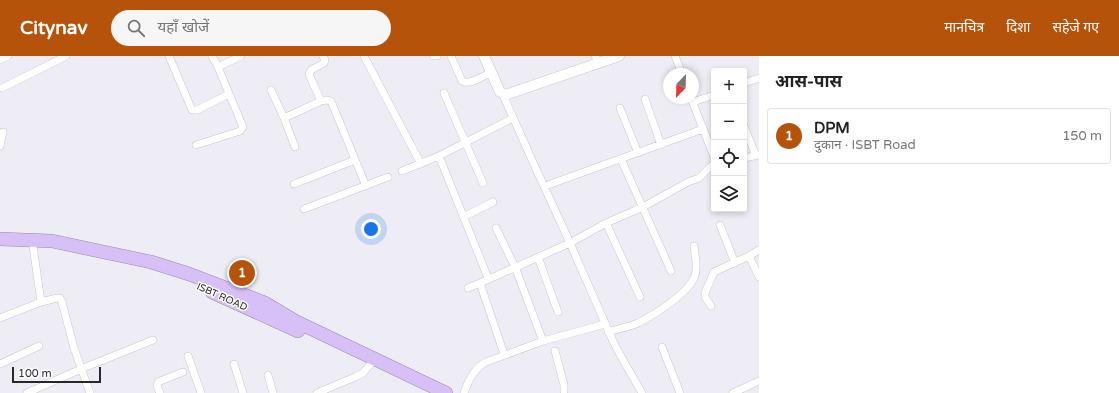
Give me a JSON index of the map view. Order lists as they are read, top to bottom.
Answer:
{
  "streets": {
    "highway": ["ISBT ROAD"]
  },
  "scale_bar": "100 m",
  "north": "bottom left",
  "page": {
    "header": "Citynav",
    "search": "यहाँ खोजें",
    "nav": ["मानचित्र", "दिशा", "सहेजे गए"],
    "heading": "आस-पास",
    "map_buttons": ["+", "−"],
    "list": [
      {
        "mark": "1",
        "name": "DPM",
        "note": "दुकान · ISBT Road",
        "value": "150 m"
      }
    ],
    "pins": "1",
    "scale": "100 m"
  }
}
